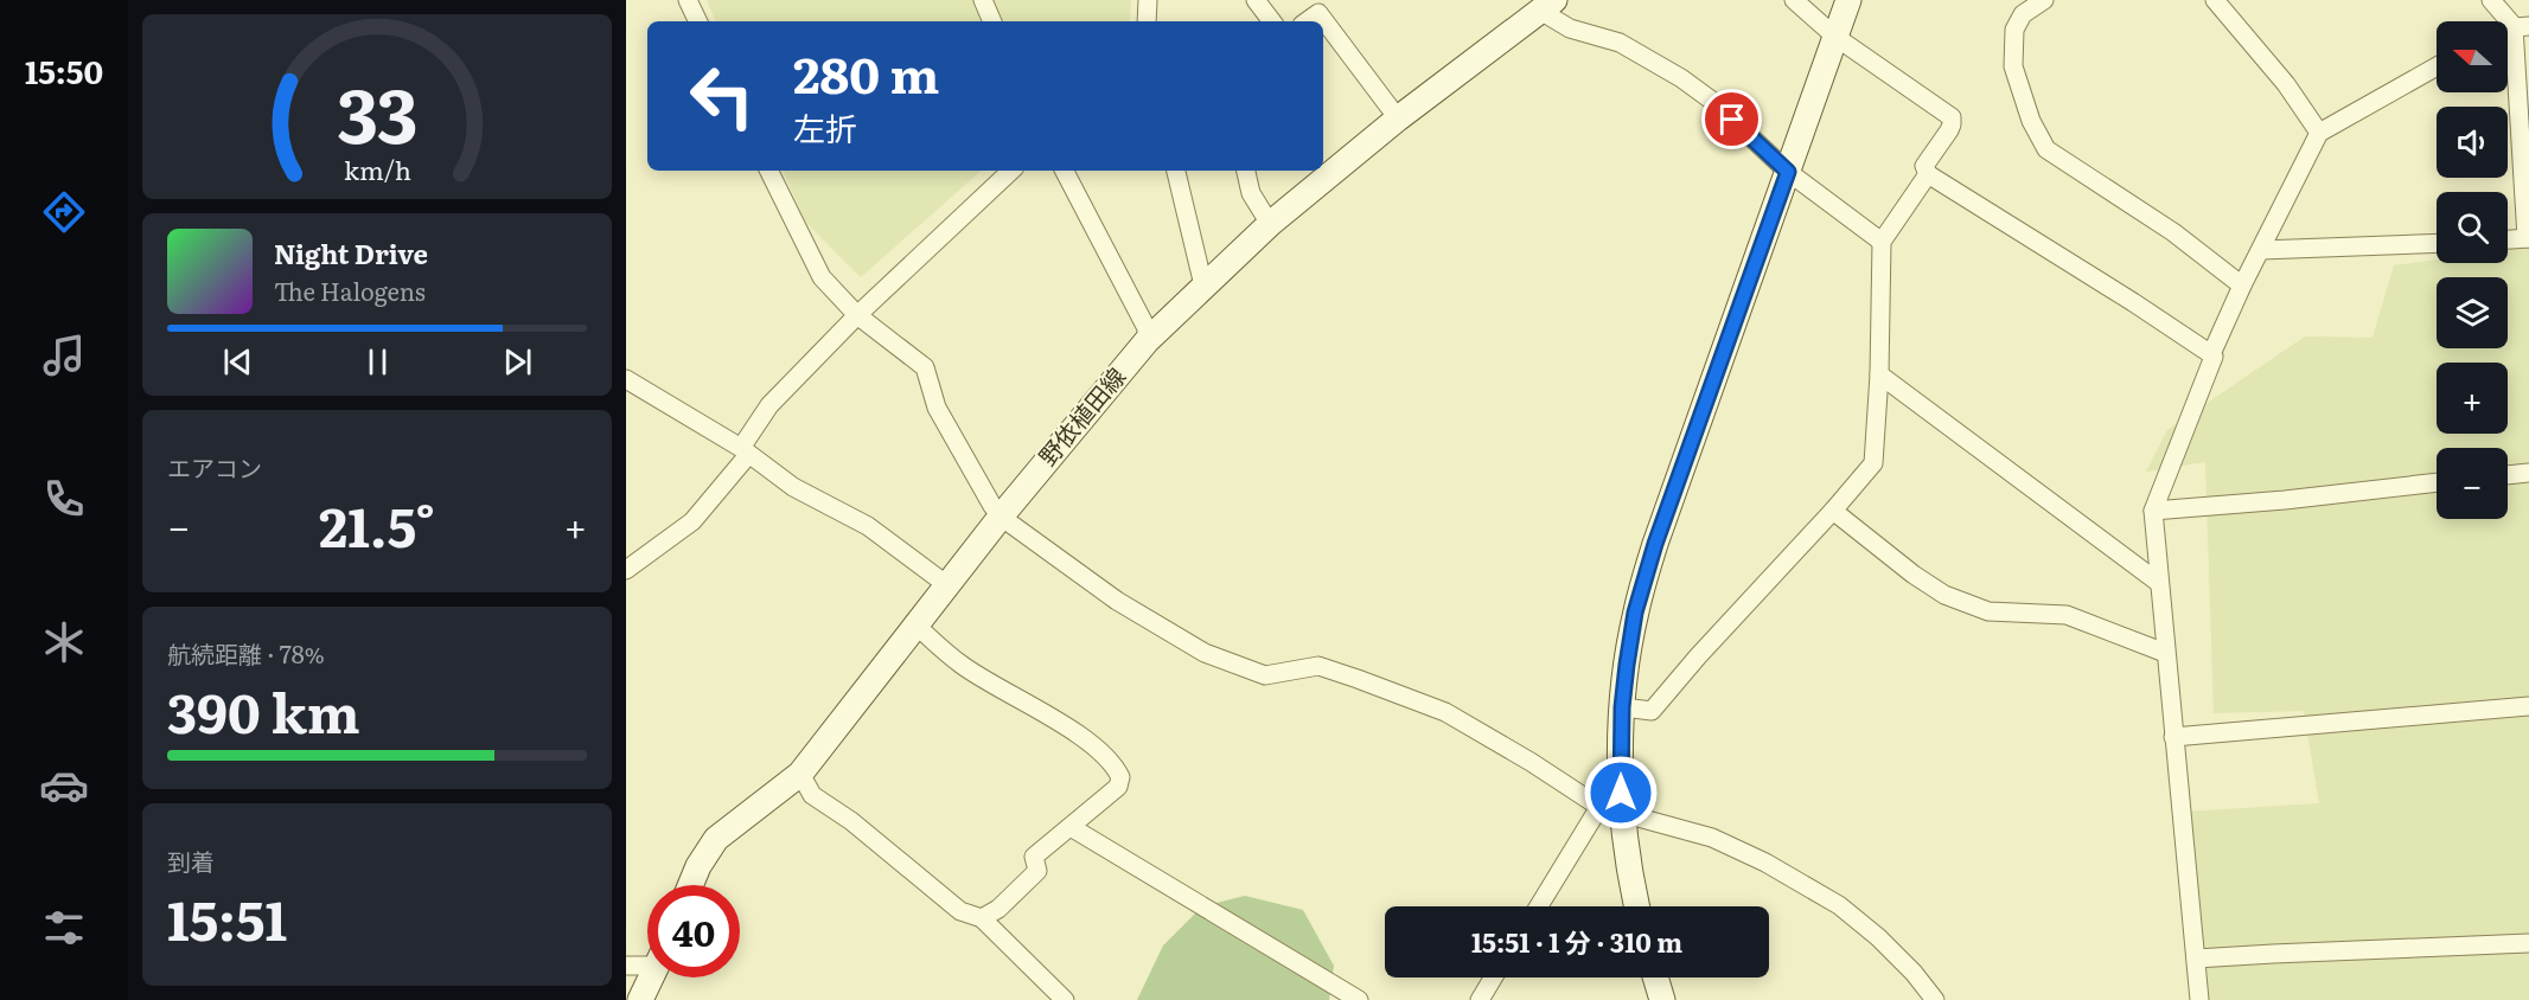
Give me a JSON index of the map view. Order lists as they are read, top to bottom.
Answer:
{
  "streets": {
    "main road": ["野依植田線"]
  },
  "north": "left",
  "page": {
    "tabs": "15:50",
    "map_buttons": ["+", "−"],
    "turn": ["280 m", "左折"],
    "song": ["Night Drive", "The Halogens"],
    "tile": [
      "エアコン",
      ["航続距離 · 78%", "390 km"],
      ["到着", "15:51"]
    ],
    "heat": ["−", "21.5°", "+"],
    "limit": "40",
    "trip": "15:51 · 1 分 · 310 m",
    "gauge": ["33", "km/h"]
  }
}
